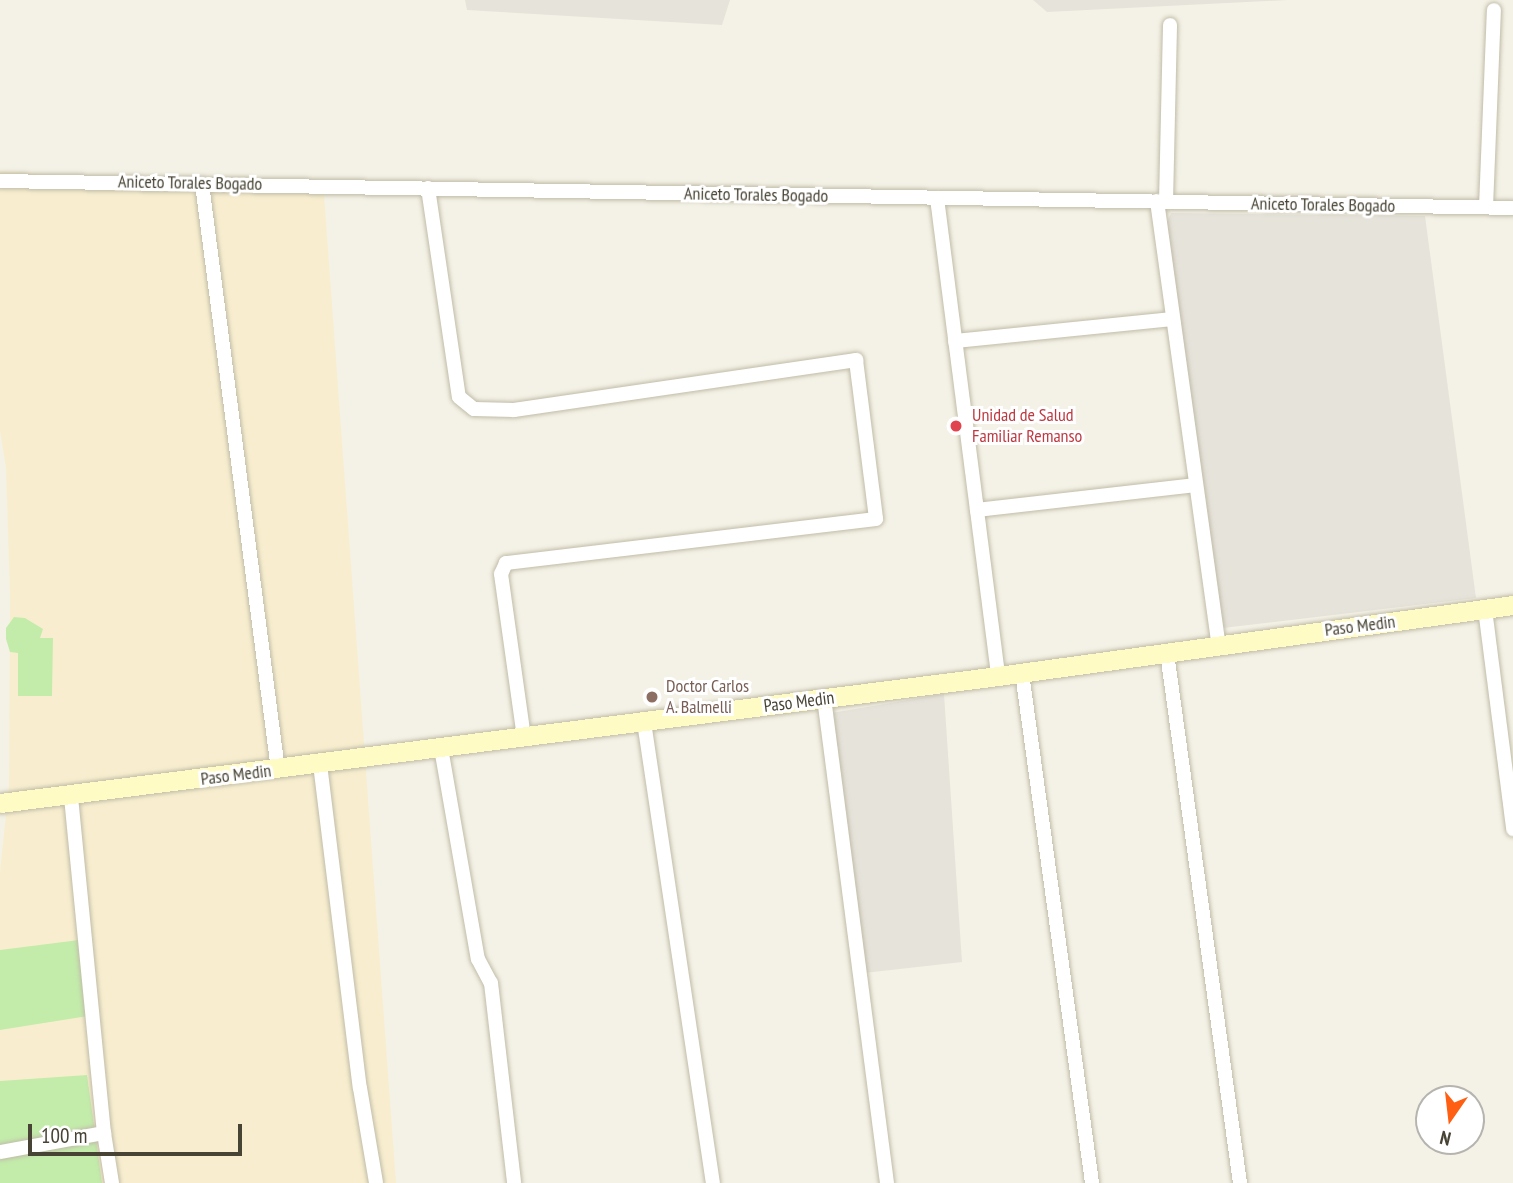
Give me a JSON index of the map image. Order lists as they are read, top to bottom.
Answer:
{
  "streets": {
    "street": ["Aniceto Torales Bogado", "Paso Medin"]
  },
  "places": ["Unidad de Salud Familiar Remanso", "Doctor Carlos A. Balmelli"],
  "scale_bar": "100 m",
  "north": "bottom"
}
